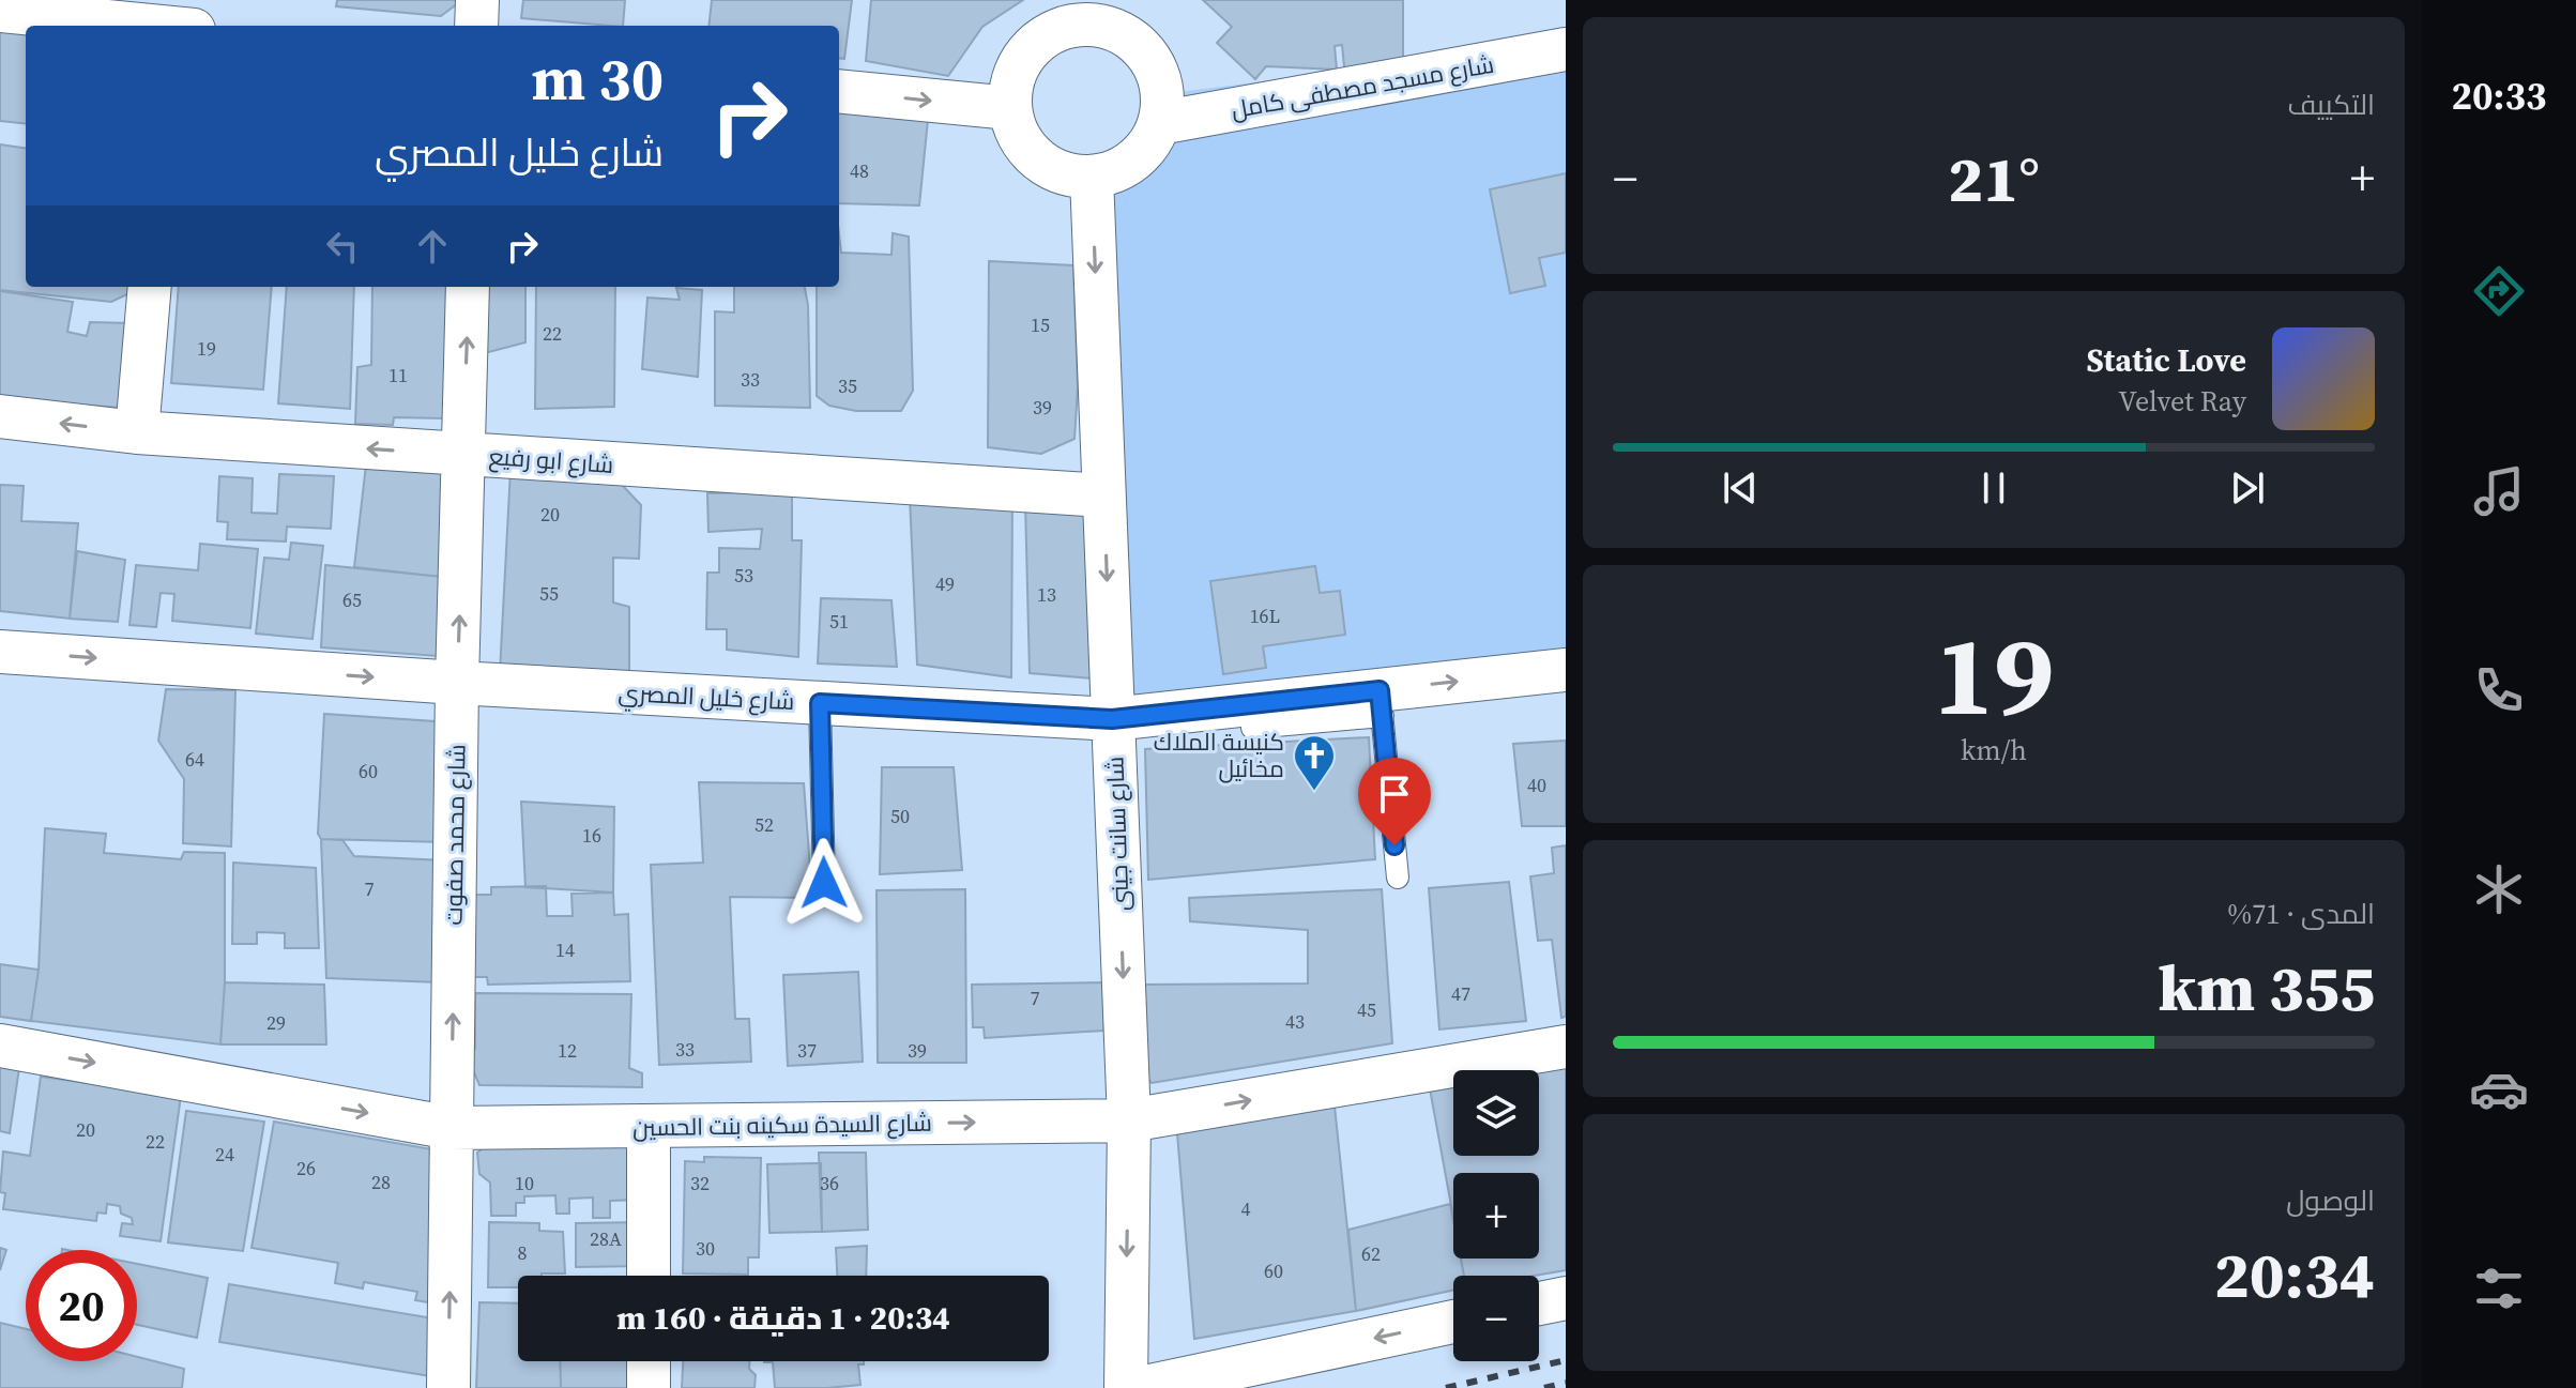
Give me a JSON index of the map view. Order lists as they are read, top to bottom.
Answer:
{
  "streets": {
    "street": [
      "شارع مسجد مصطفى كامل",
      "شارع ابو رفيع",
      "شارع خليل المصري",
      "شارع سانت جينى",
      "شارع محمد صفوت",
      "شارع السيدة سكينه بنت الحسين"
    ]
  },
  "crossings": [
    ["شارع مسجد مصطفى كامل", "شارع سانت جينى"],
    ["شارع ابو رفيع", "شارع سانت جينى"],
    ["شارع ابو رفيع", "شارع محمد صفوت"],
    ["شارع خليل المصري", "شارع سانت جينى"],
    ["شارع خليل المصري", "شارع محمد صفوت"],
    ["شارع سانت جينى", "شارع السيدة سكينه بنت الحسين"],
    ["شارع محمد صفوت", "شارع السيدة سكينه بنت الحسين"]
  ],
  "one_way": [
    "شارع ابو رفيع",
    "شارع خليل المصري",
    "شارع سانت جينى",
    "شارع محمد صفوت",
    "شارع السيدة سكينه بنت الحسين"
  ],
  "places": {
    "church": ["كنيسة الملاك مخائيل"]
  },
  "house_numbers": [
    "48",
    "15",
    "22",
    "19",
    "11",
    "33",
    "35",
    "39",
    "20",
    "53",
    "49",
    "55",
    "13",
    "65",
    "16L",
    "51",
    "64",
    "60",
    "40",
    "50",
    "52",
    "16",
    "7",
    "14",
    "47",
    "7",
    "45",
    "43",
    "29",
    "33",
    "12",
    "37",
    "39",
    "20",
    "22",
    "24",
    "26",
    "28",
    "10",
    "32",
    "36",
    "4",
    "28A",
    "30",
    "8",
    "62",
    "60"
  ],
  "page": {
    "tabs": "20:33",
    "tile": [
      "التكييف",
      ["19", "km/h"],
      ["المدى · 71%", "355 km"],
      ["الوصول", "20:34"]
    ],
    "turn": ["30 m", "شارع خليل المصري"],
    "heat": ["−", "21°", "+"],
    "song": ["Static Love", "Velvet Ray"],
    "map_buttons": ["+", "−"],
    "limit": "20",
    "trip": "20:34 · 1 دقيقة · 160 m"
  }
}
